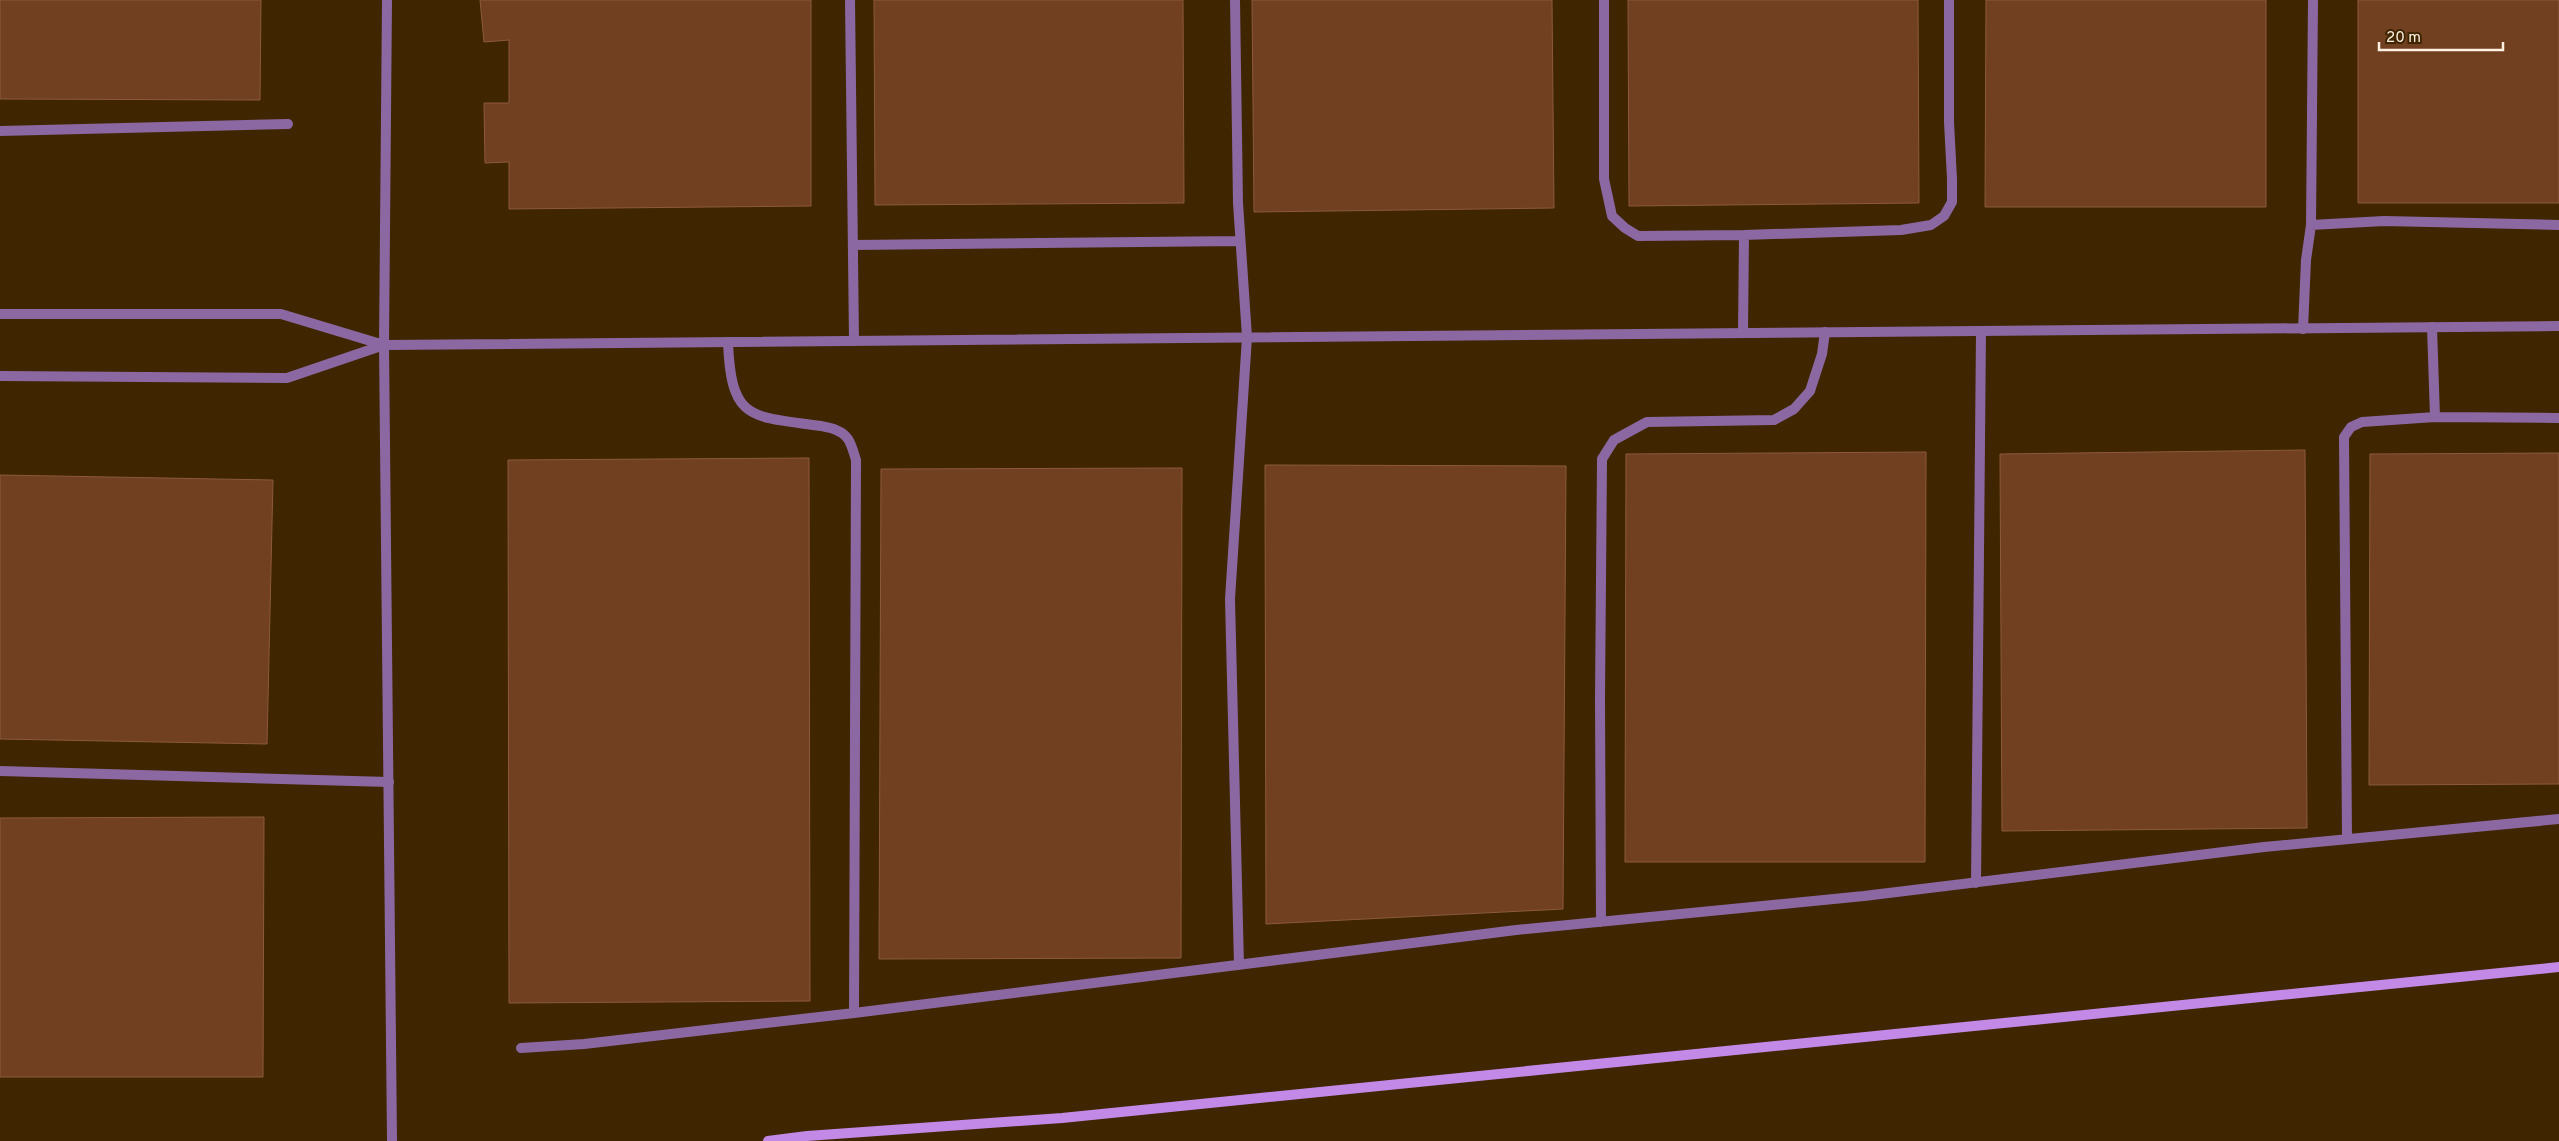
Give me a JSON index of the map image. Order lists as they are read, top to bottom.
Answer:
{
  "scale_bar": "20 m"
}
